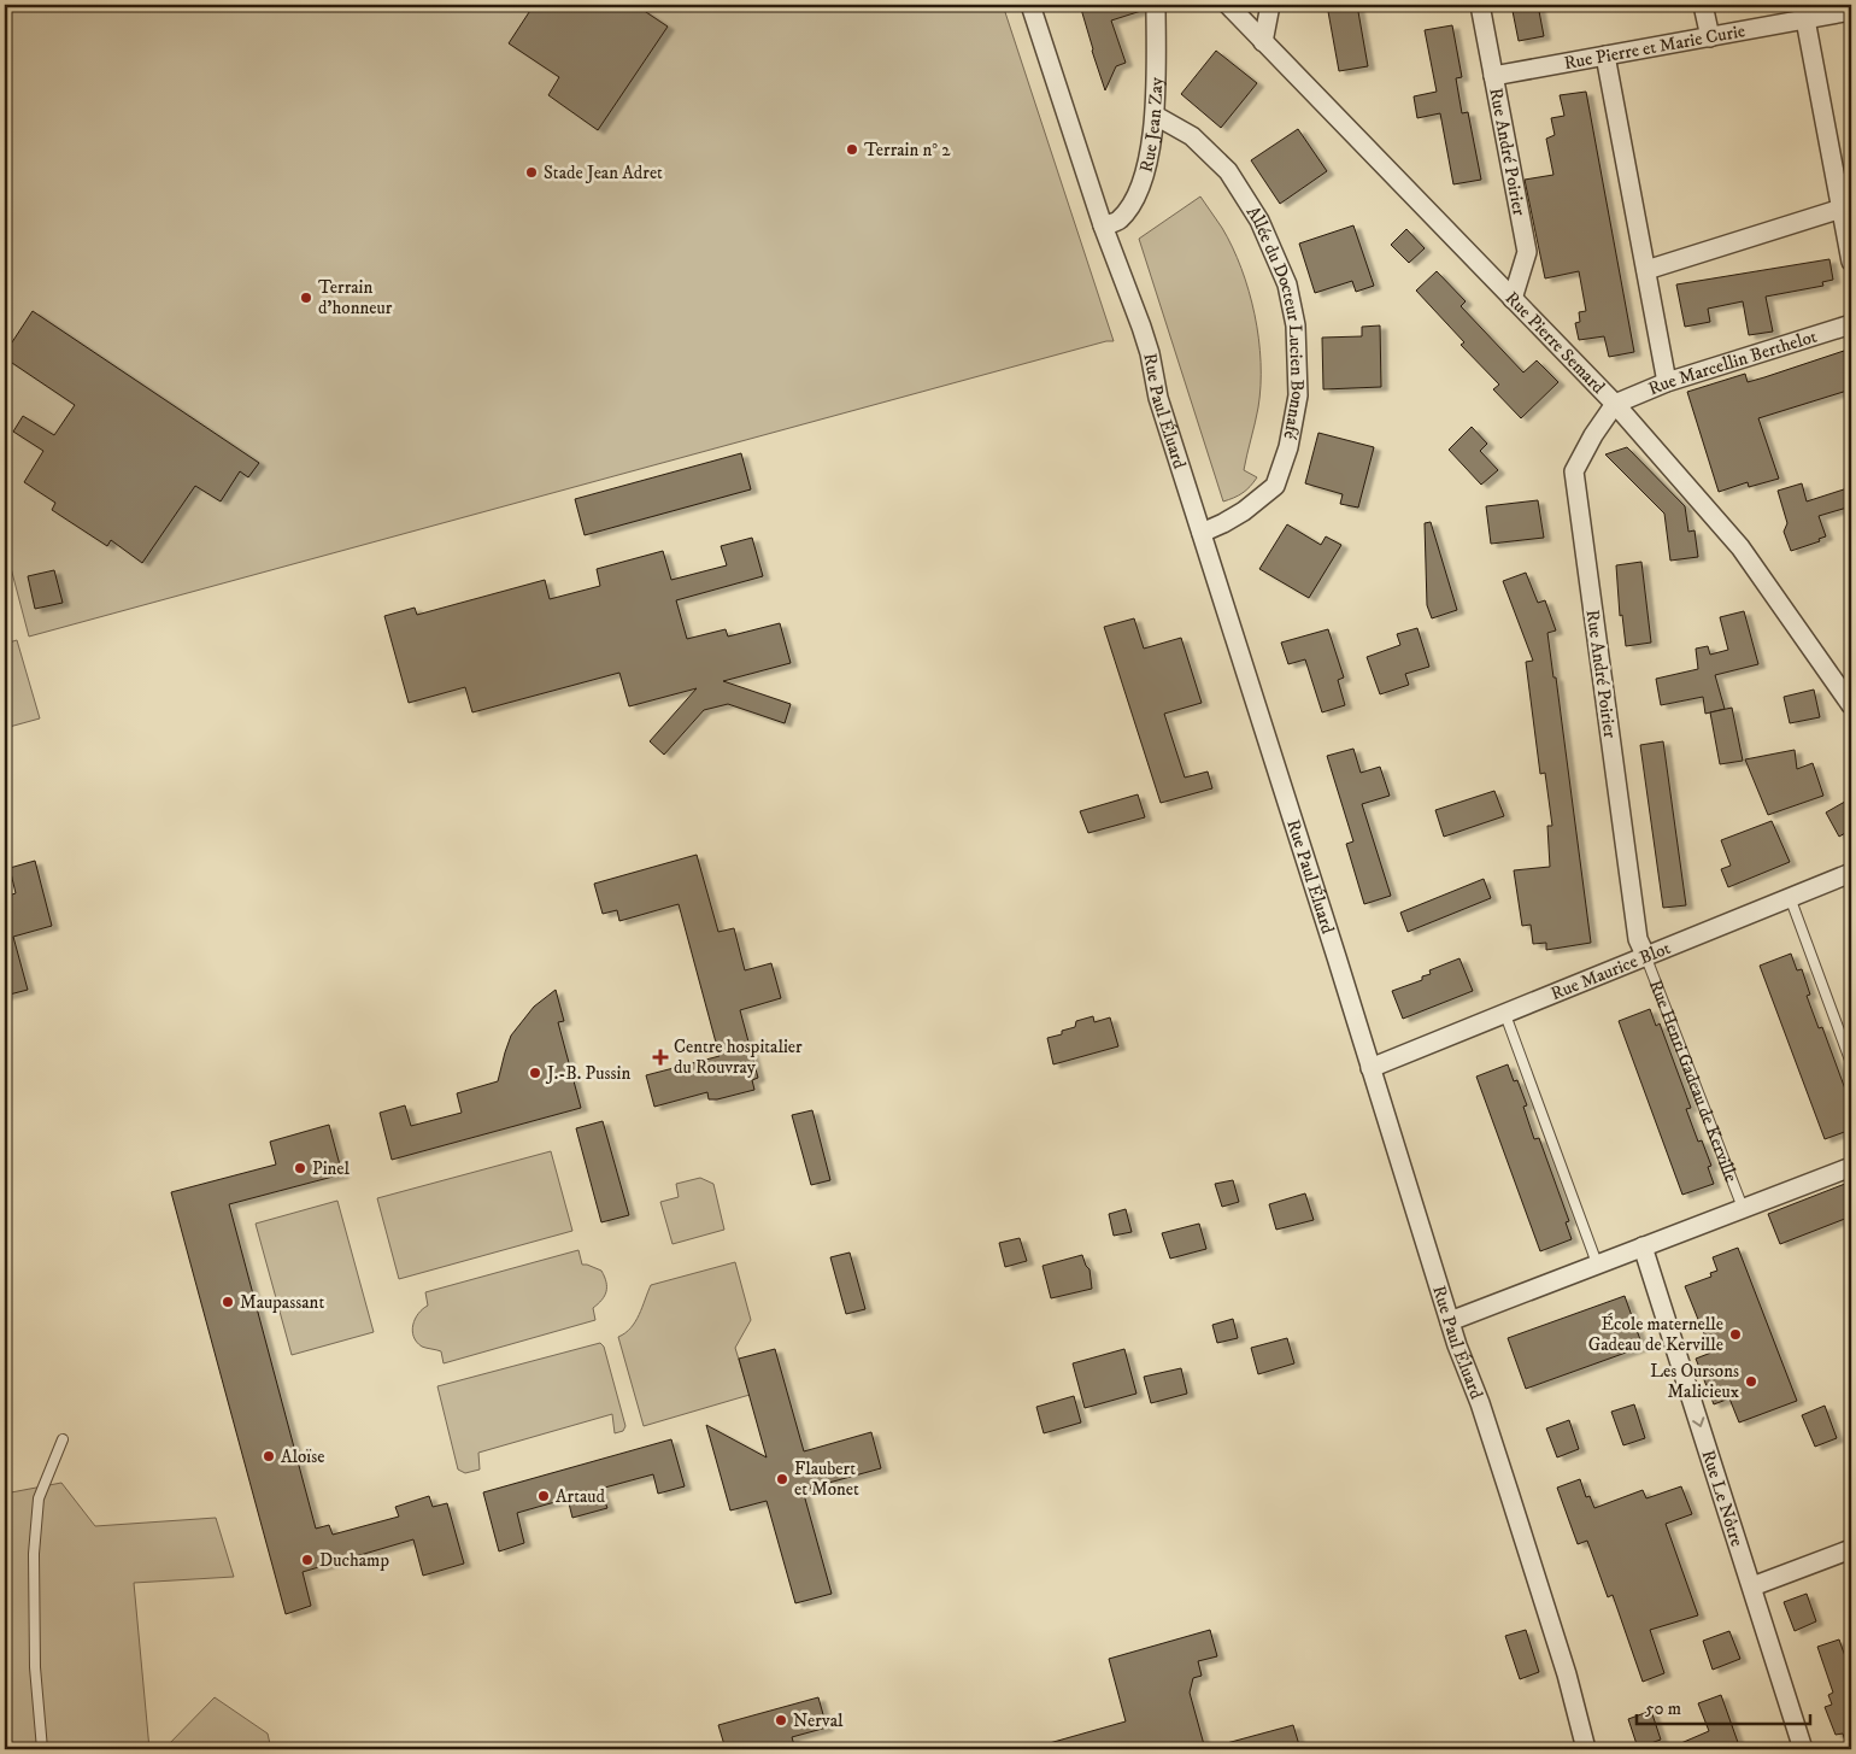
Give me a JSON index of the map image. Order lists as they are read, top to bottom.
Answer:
{
  "streets": {
    "street": [
      "Rue Pierre et Marie Curie",
      "Rue Jean Zay",
      "Rue André Poirier",
      "Allée du Docteur Lucien Bonnafé",
      "Rue Pierre Semard",
      "Rue Marcellin Berthelot",
      "Rue Paul Éluard",
      "Rue Maurice Blot",
      "Rue Le Nôtre"
    ],
    "lane": ["Rue Henri Gadeau de Kerville"]
  },
  "crossings": [
    ["Rue Pierre et Marie Curie", "Rue André Poirier"],
    ["Rue Jean Zay", "Allée du Docteur Lucien Bonnafé"],
    ["Rue Jean Zay", "Rue Paul Éluard"],
    ["Rue André Poirier", "Rue Pierre Semard"],
    ["Rue André Poirier", "Rue Marcellin Berthelot"],
    ["Rue André Poirier", "Rue Maurice Blot"],
    ["Rue André Poirier", "Rue Henri Gadeau de Kerville"],
    ["Allée du Docteur Lucien Bonnafé", "Rue Paul Éluard"],
    ["Rue Pierre Semard", "Rue Marcellin Berthelot"],
    ["Rue Paul Éluard", "Rue Maurice Blot"],
    ["Rue Maurice Blot", "Rue Henri Gadeau de Kerville"]
  ],
  "one_way": ["Rue Le Nôtre"],
  "places": {
    "other": [
      "Terrain n° 2",
      "Stade Jean Adret",
      "Terrain d'honneur",
      "J.-B. Pussin",
      "Pinel",
      "Maupassant",
      "École maternelle Gadeau de Kerville",
      "Les Oursons Malicieux",
      "Aloïse",
      "Flaubert et Monet",
      "Artaud",
      "Duchamp",
      "Nerval"
    ],
    "health": ["Centre hospitalier du Rouvray"]
  },
  "scale_bar": "50 m"
}
